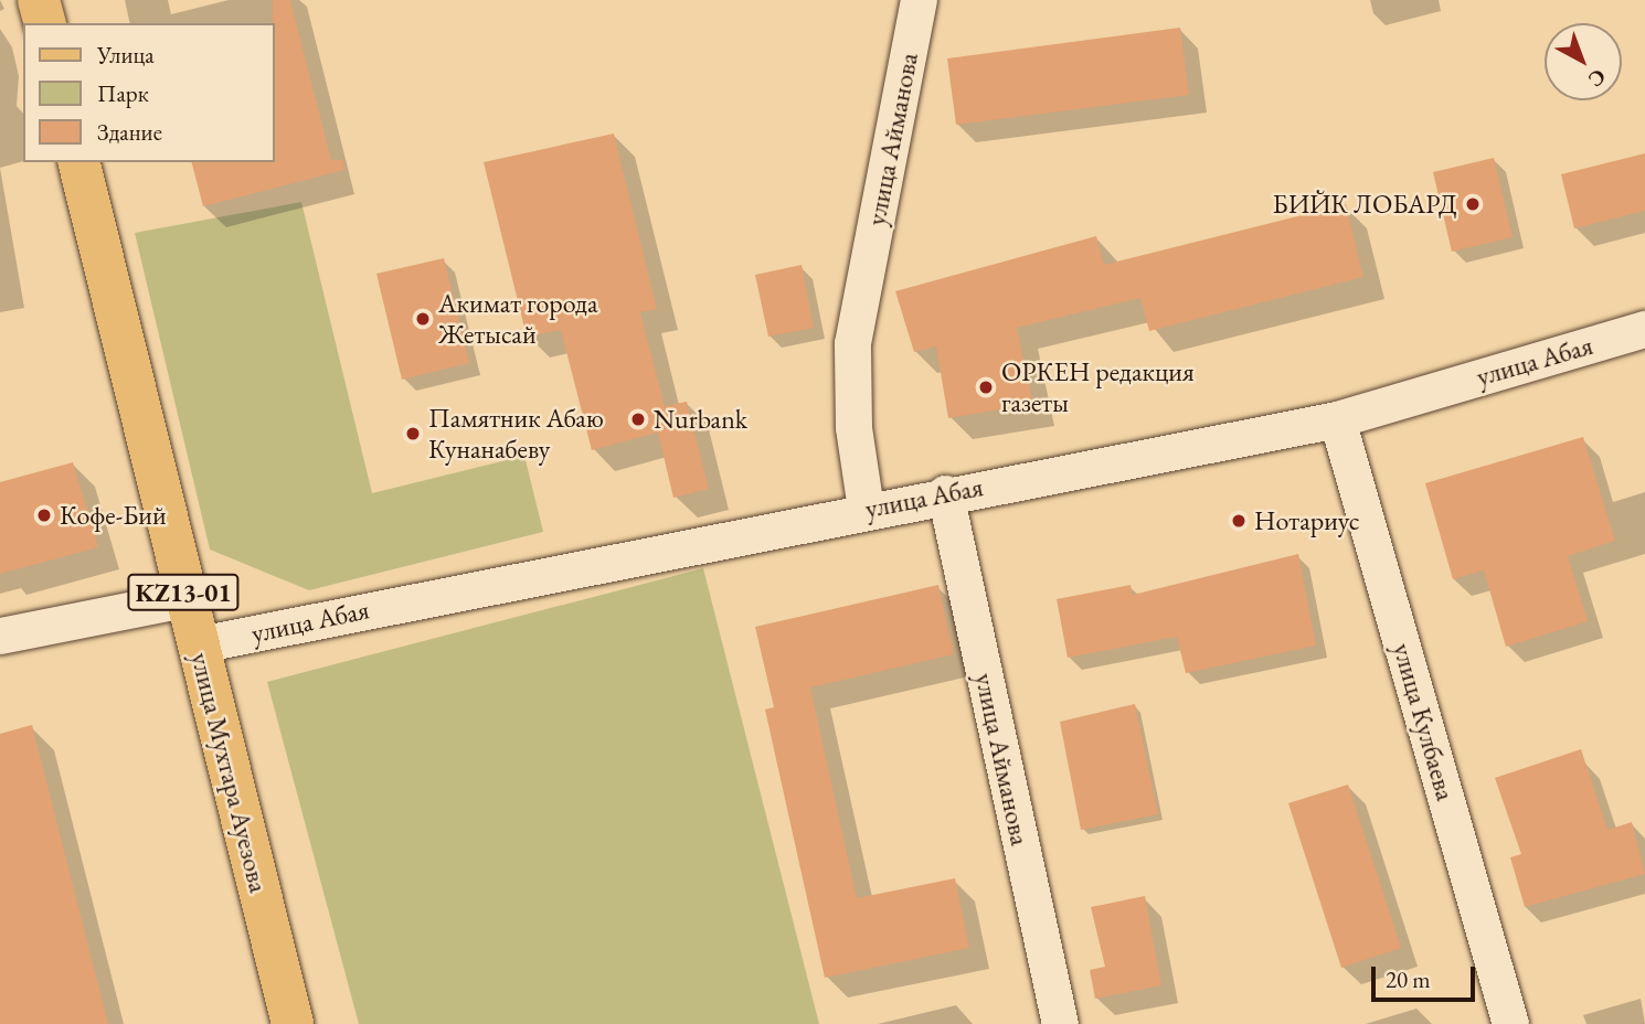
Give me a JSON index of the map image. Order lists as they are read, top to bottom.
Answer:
{
  "streets": {
    "main road": ["KZ13-01", "улица Мухтара Ауезова"],
    "street": ["улица Айманова", "улица Абая", "улица Кулбаева"]
  },
  "crossings": [
    ["улица Айманова", "улица Абая"],
    ["улица Абая", "улица Кулбаева"],
    ["улица Абая", "улица Мухтара Ауезова"]
  ],
  "places": [
    "БИЙК ЛОБАРД",
    "Акимат города Жетысай",
    "ОРКЕН редакция газеты",
    "Nurbank",
    "Памятник Абаю Кунанабеву",
    "Кофе-Бий",
    "Нотариус"
  ],
  "legend": ["Улица", "Парк", "Здание"],
  "scale_bar": "20 m",
  "north": "bottom right"
}
